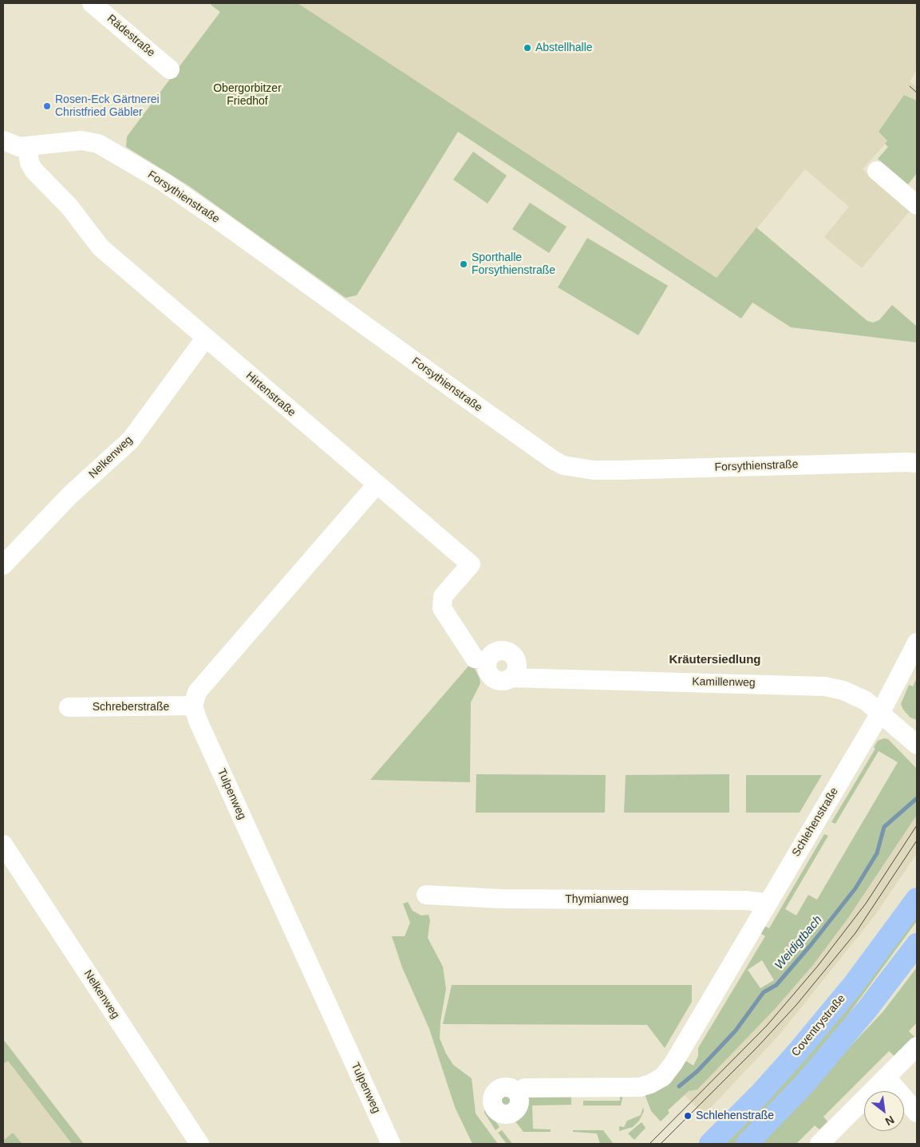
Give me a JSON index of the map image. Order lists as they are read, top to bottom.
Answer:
{
  "streets": {
    "main road": ["Coventrystraße"],
    "street": [
      "Rädestraße",
      "Forsythienstraße",
      "Hirtenstraße",
      "Nelkenweg",
      "Kamillenweg",
      "Schreberstraße",
      "Tulpenweg",
      "Schlehenstraße",
      "Thymianweg"
    ]
  },
  "crossings": [
    ["Forsythienstraße", "Hirtenstraße"],
    ["Hirtenstraße", "Nelkenweg"],
    ["Kamillenweg", "Schlehenstraße"],
    ["Schreberstraße", "Tulpenweg"],
    ["Schlehenstraße", "Thymianweg"]
  ],
  "districts": ["Kräutersiedlung"],
  "water": ["Weidigtbach"],
  "parks": ["Obergorbitzer Friedhof"],
  "places": [
    "Abstellhalle",
    "Rosen-Eck Gärtnerei Christfried Gäbler",
    "Sporthalle Forsythienstraße",
    "Schlehenstraße"
  ],
  "north": "bottom right"
}
